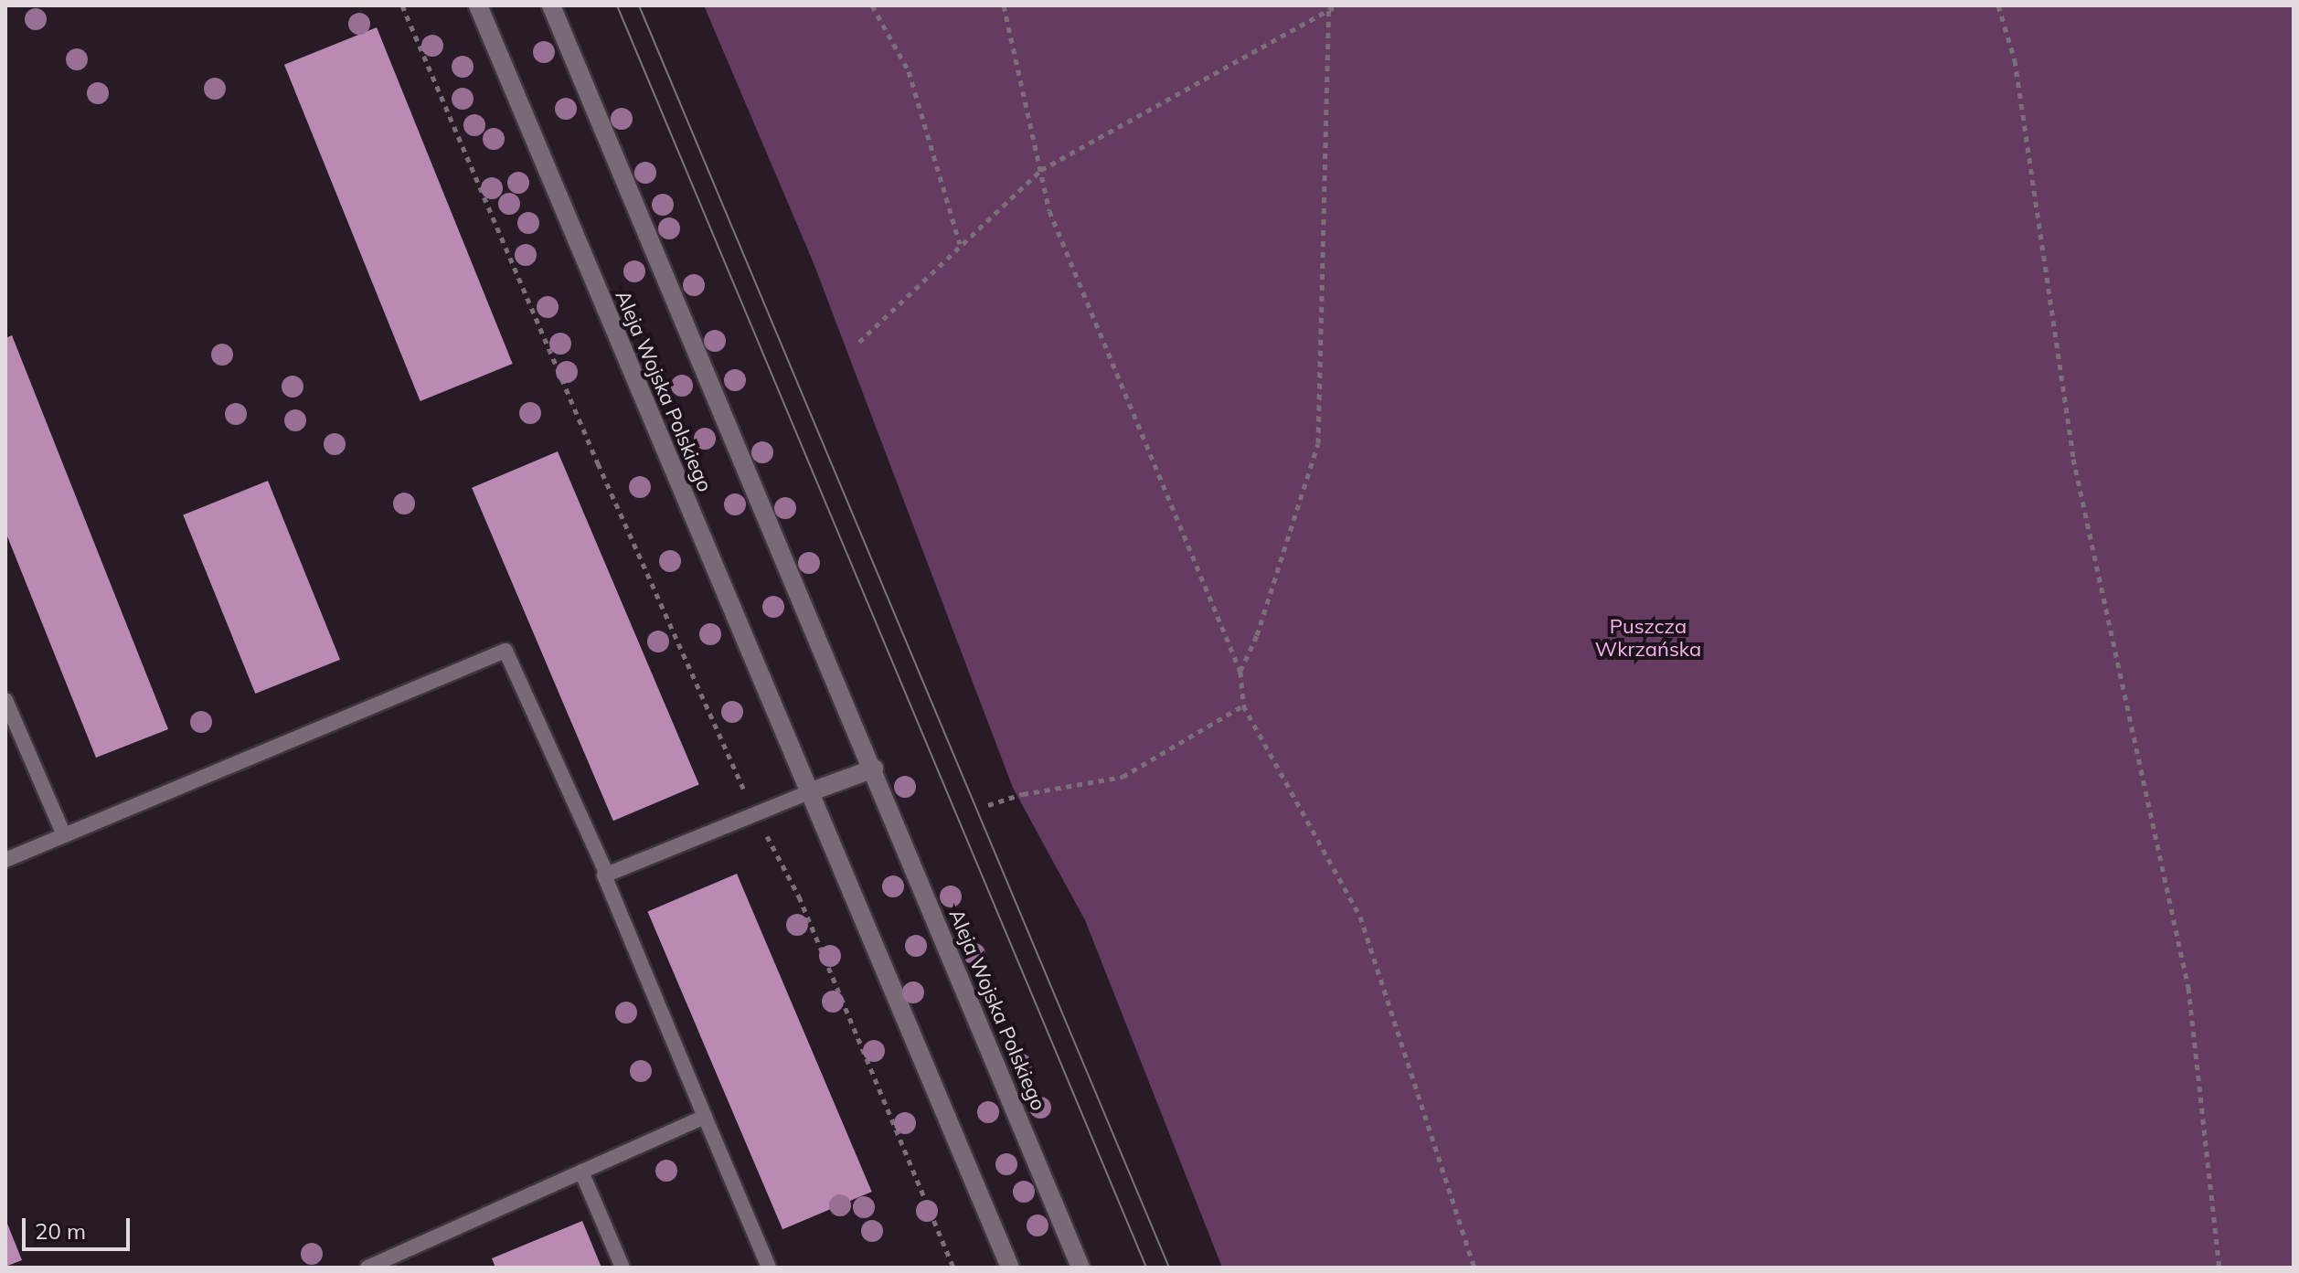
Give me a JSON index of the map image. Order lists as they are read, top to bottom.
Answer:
{
  "streets": {
    "main road": ["Aleja Wojska Polskiego"]
  },
  "parks": ["Puszcza Wkrzańska"],
  "scale_bar": "20 m"
}
